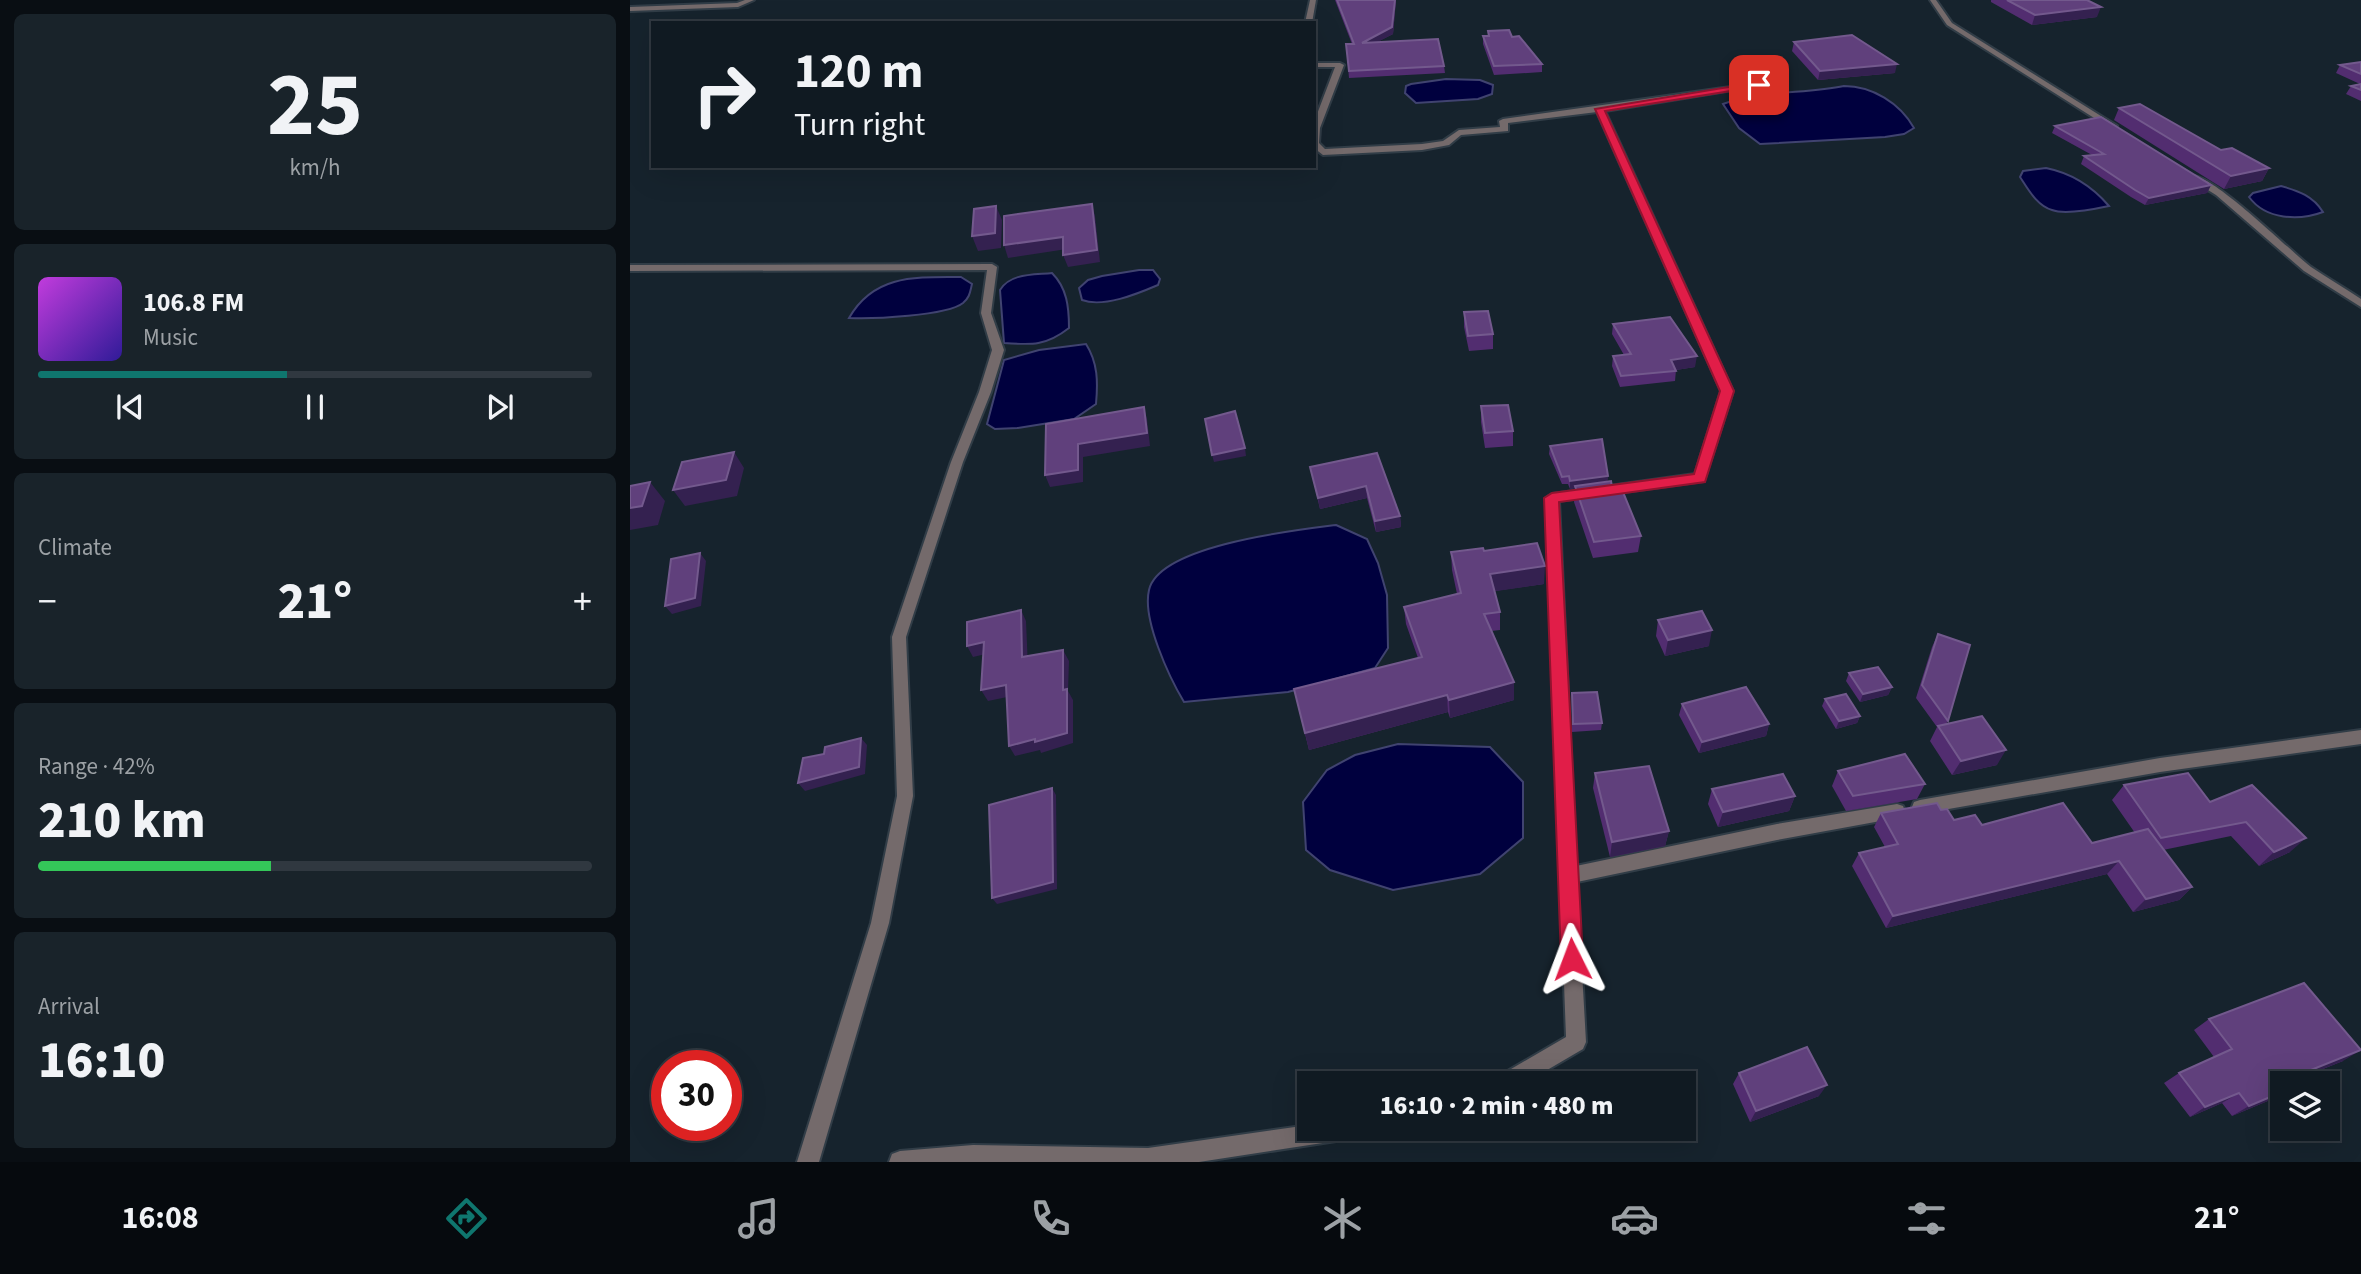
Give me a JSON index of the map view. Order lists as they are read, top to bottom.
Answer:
{
  "page": {
    "tile": [
      ["25", "km/h"],
      "Climate",
      ["Range · 42%", "210 km"],
      ["Arrival", "16:10"]
    ],
    "turn": ["120 m", "Turn right"],
    "song": ["106.8 FM", "Music"],
    "heat": ["−", "21°", "+"],
    "limit": "30",
    "trip": "16:10 · 2 min · 480 m",
    "tabs": ["16:08", "21°"]
  }
}
